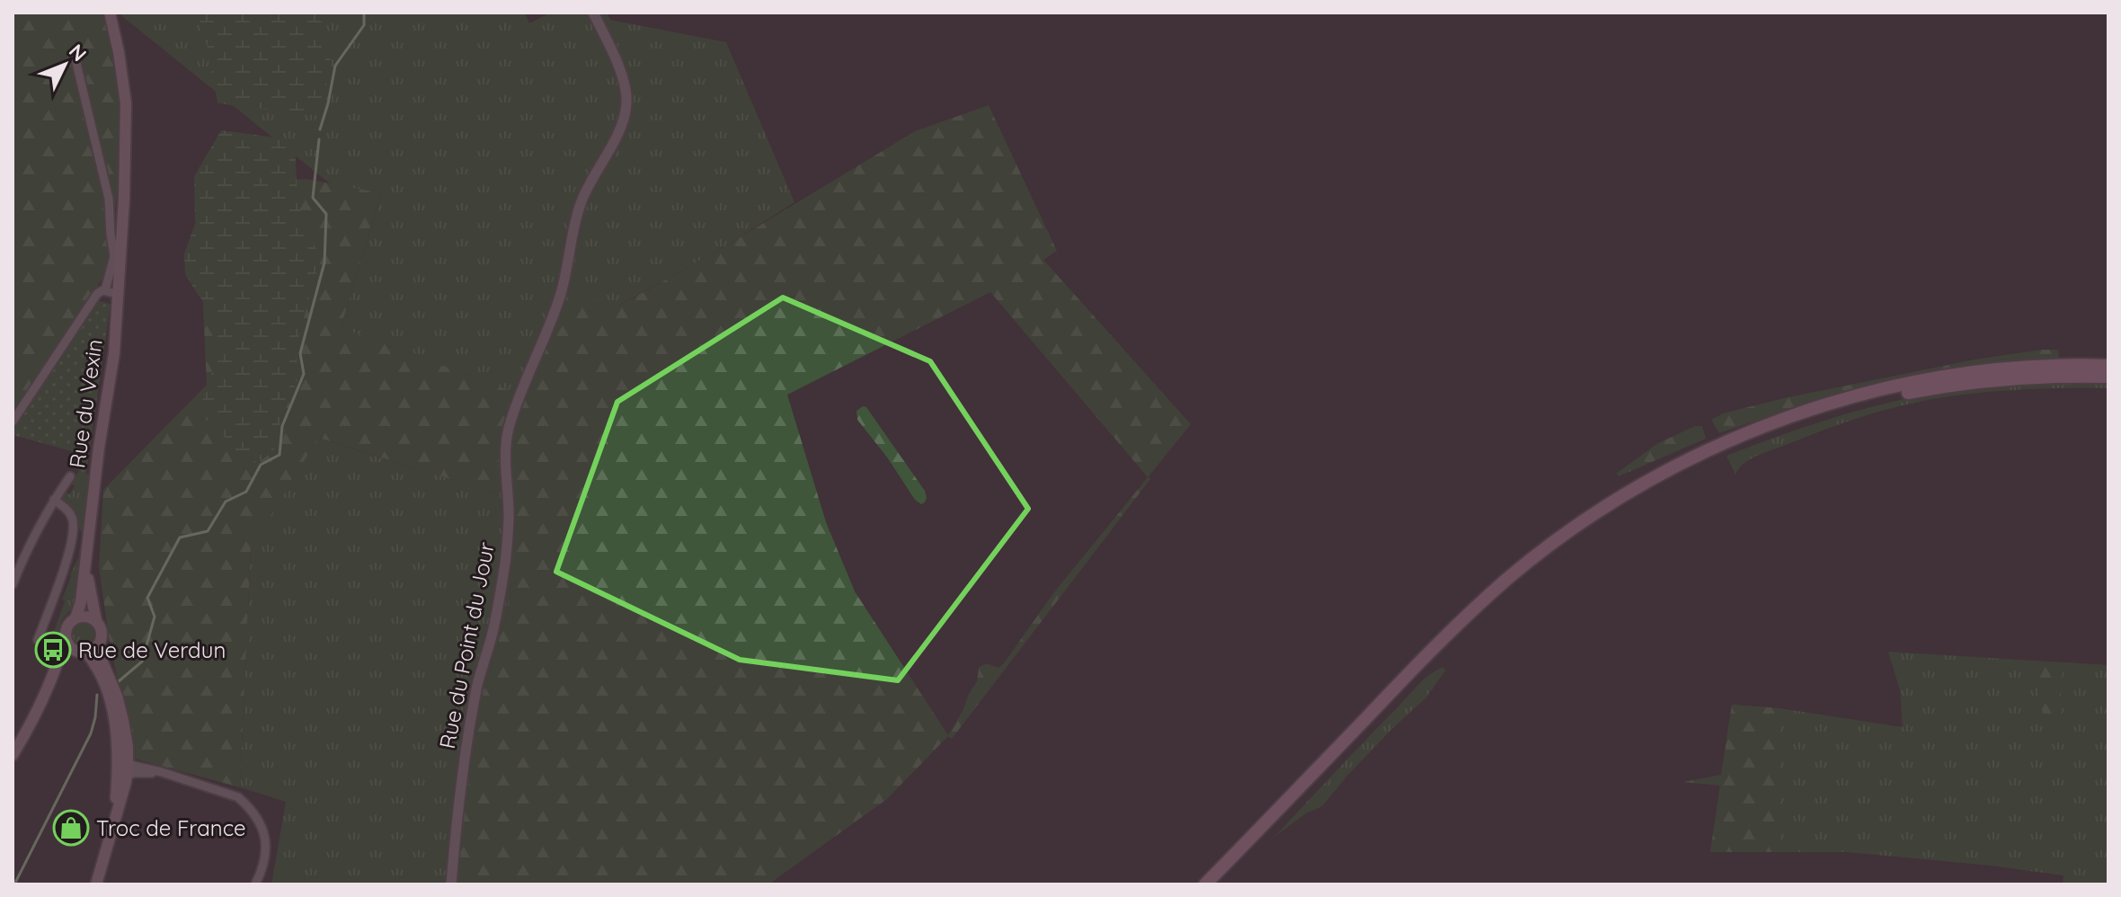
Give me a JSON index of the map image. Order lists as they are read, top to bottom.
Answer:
{
  "streets": {
    "main road": ["Rue du Vexin"],
    "street": ["Rue du Point du Jour"]
  },
  "places": {
    "bus stop": ["Rue de Verdun"],
    "shop": ["Troc de France"]
  },
  "north": "top right"
}
